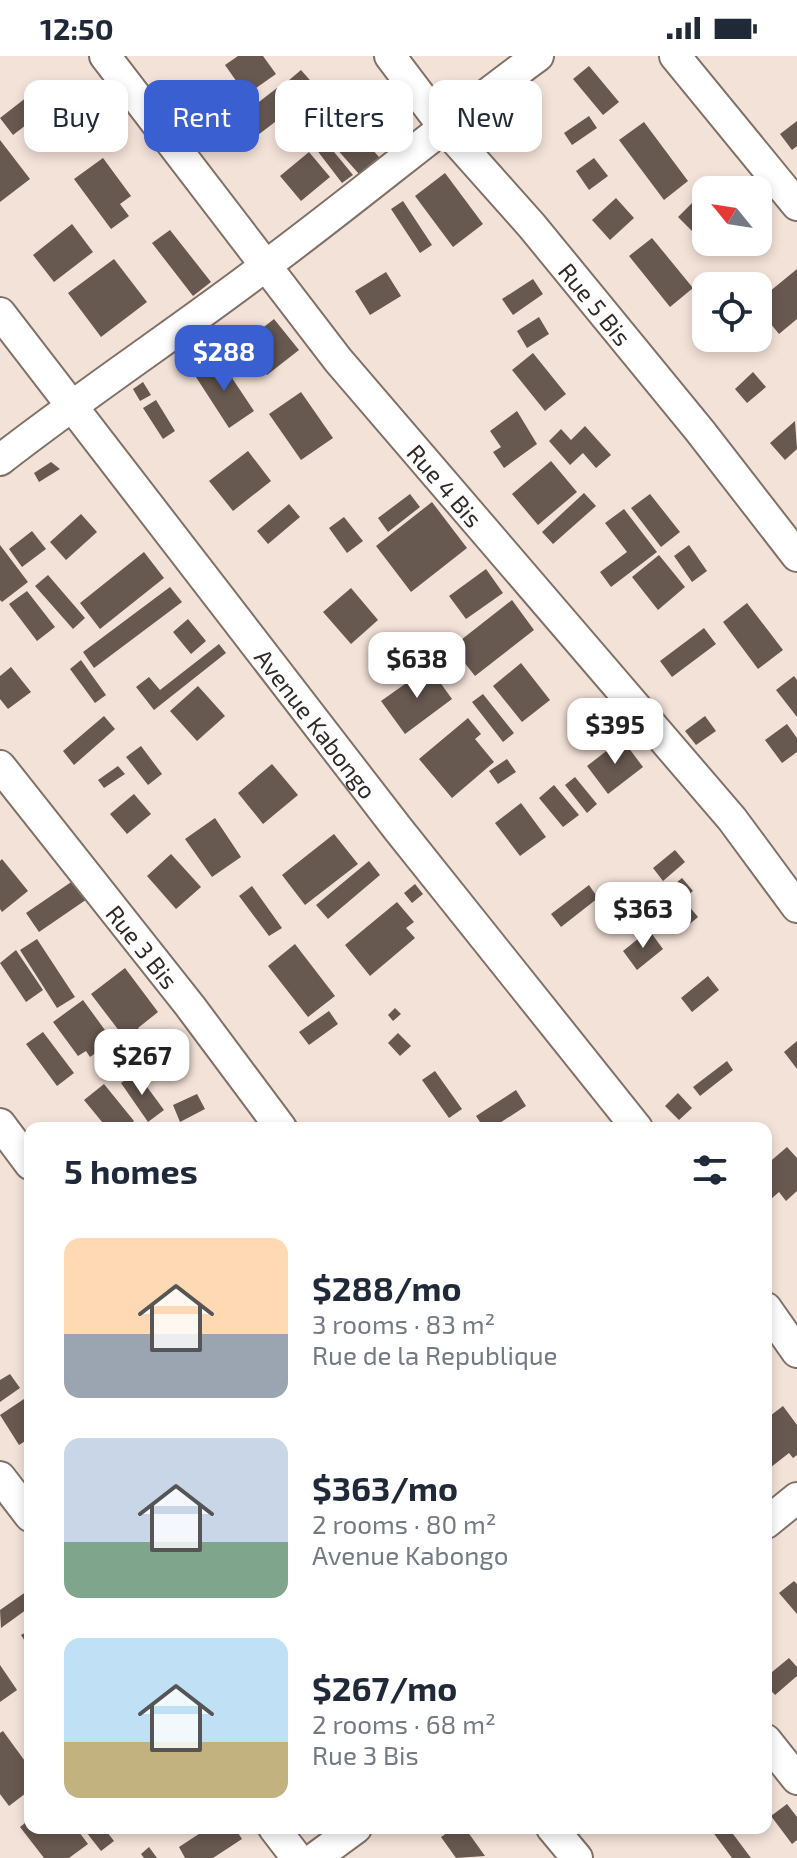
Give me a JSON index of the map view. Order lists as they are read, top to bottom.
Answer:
{
  "streets": {
    "street": [
      "Rue 5 Bis",
      "Rue 4 Bis",
      "Avenue Kabongo",
      "Rue 3 Bis"
    ]
  },
  "north": "top left",
  "page": {
    "status": "12:50",
    "chip": [
      "Buy",
      "Rent",
      "Filters",
      "New"
    ],
    "price": [
      "$288",
      "$638",
      "$395",
      "$363",
      "$267"
    ],
    "heading": "5 homes",
    "list": [
      {
        "name": "$288/mo",
        "note": "3 rooms · 83 m² · Rue de la Republique"
      },
      {
        "name": "$363/mo",
        "note": "2 rooms · 80 m² · Avenue Kabongo"
      },
      {
        "name": "$267/mo",
        "note": "2 rooms · 68 m² · Rue 3 Bis"
      }
    ]
  }
}
